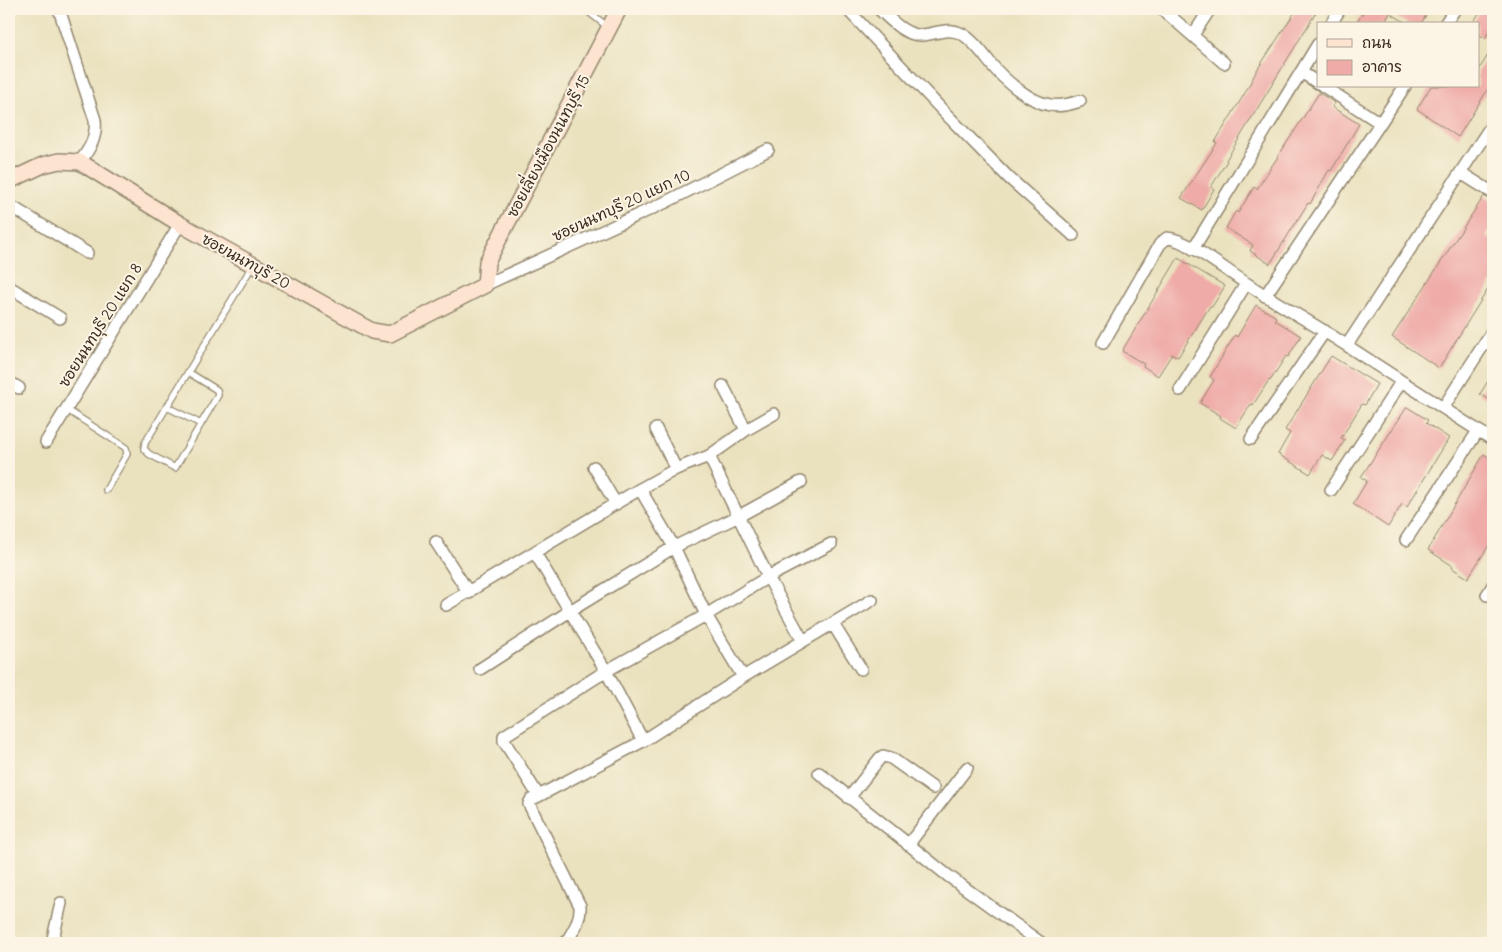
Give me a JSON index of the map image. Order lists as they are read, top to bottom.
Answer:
{
  "streets": {
    "street": [
      "ซอยเลี่ยงเมืองนนทบุรี 15",
      "ซอยนนทบุรี 20 แยก 10",
      "ซอยนนทบุรี 20",
      "ซอยนนทบุรี 20 แยก 8"
    ]
  },
  "crossings": [
    ["ซอยเลี่ยงเมืองนนทบุรี 15", "ซอยนนทบุรี 20 แยก 10"],
    ["ซอยเลี่ยงเมืองนนทบุรี 15", "ซอยนนทบุรี 20"],
    ["ซอยนนทบุรี 20 แยก 10", "ซอยนนทบุรี 20"],
    ["ซอยนนทบุรี 20", "ซอยนนทบุรี 20 แยก 8"]
  ],
  "legend": ["ถนน", "อาคาร"]
}
